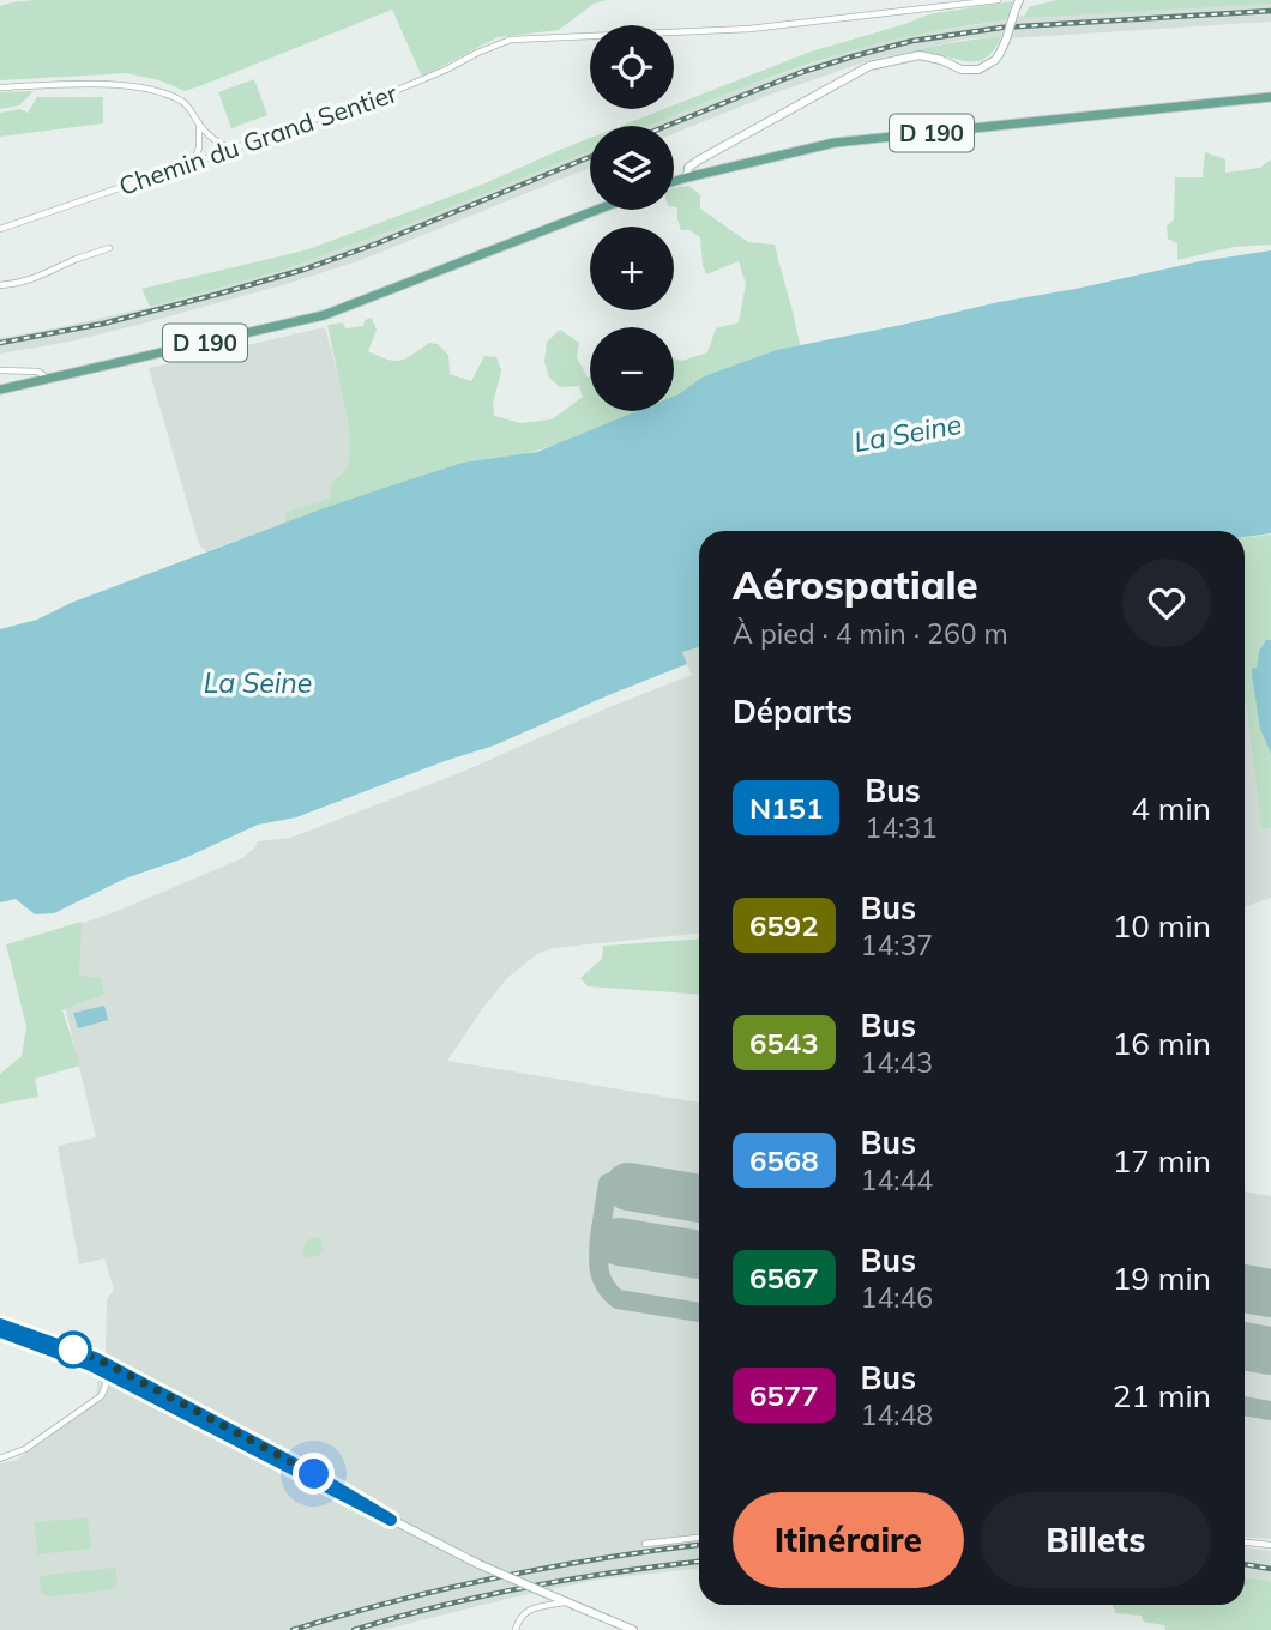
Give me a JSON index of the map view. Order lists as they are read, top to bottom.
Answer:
{
  "streets": {
    "main road": ["D 190"],
    "street": ["Chemin du Grand Sentier"]
  },
  "water": ["La Seine"],
  "lines": ["bus line N151"],
  "page": {
    "map_buttons": ["+", "−"],
    "heading": [
      ["Aérospatiale", "À pied · 4 min · 260 m"],
      "Départs"
    ],
    "list": [
      {
        "mark": "N151",
        "name": "Bus",
        "note": "14:31",
        "value": "4 min"
      },
      {
        "mark": "6592",
        "name": "Bus",
        "note": "14:37",
        "value": "10 min"
      },
      {
        "mark": "6543",
        "name": "Bus",
        "note": "14:43",
        "value": "16 min"
      },
      {
        "mark": "6568",
        "name": "Bus",
        "note": "14:44",
        "value": "17 min"
      },
      {
        "mark": "6567",
        "name": "Bus",
        "note": "14:46",
        "value": "19 min"
      },
      {
        "mark": "6577",
        "name": "Bus",
        "note": "14:48",
        "value": "21 min"
      }
    ],
    "buttons": ["Itinéraire", "Billets"]
  }
}
